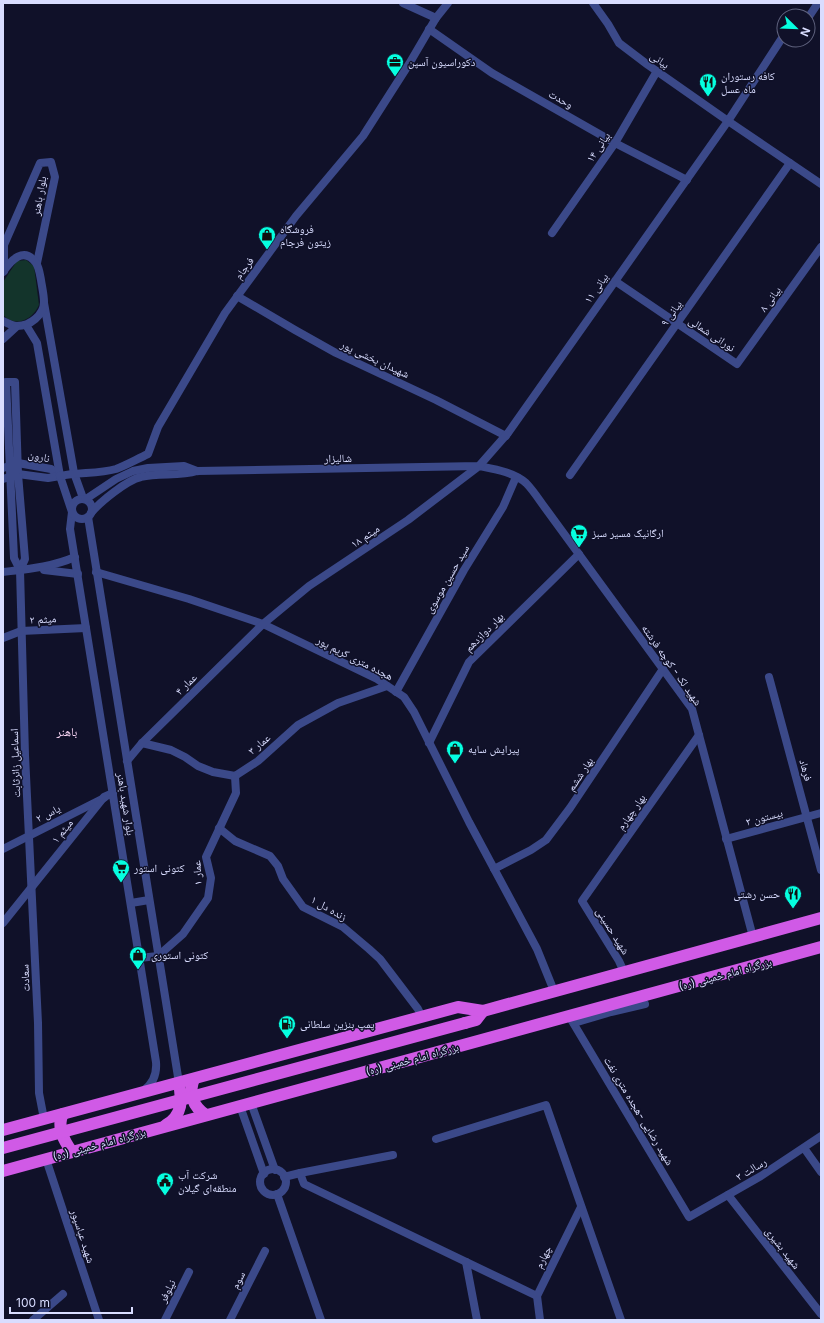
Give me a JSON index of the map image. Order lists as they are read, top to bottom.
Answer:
{
  "streets": {
    "highway": ["بزرگراه امام خمینی (ره)"],
    "street": [
      "بیانی",
      "وحدت",
      "بیانی ۱۴",
      "بلوار باهنر",
      "فرجام",
      "بیانی ۱۱",
      "بیانی ۸",
      "بیانی ۹",
      "نورانی شمالی",
      "شهیدان بخشی پور",
      "نارون",
      "شالیزار",
      "میثم ۱۸",
      "سید حسین موسوی",
      "میثم ۲",
      "بهار دوازدهم",
      "هجده متری کریم پور",
      "شهید لک - کوچه فرشته",
      "عمار ۴",
      "عمار ۳",
      "اسماعیل زائرثابت",
      "فرهاد",
      "بهار ششم",
      "بلوار شهید باهنر",
      "بهار چهارم",
      "یاس ۲",
      "بیستون ۲",
      "میثم ۱",
      "عمار ۱",
      "زنده دل ۱",
      "شهید حسینی",
      "سعادت",
      "شهید رضایی -هجده متری نفت",
      "رسالت ۳",
      "شهید عباسپور",
      "شهید بشیری",
      "چهارم",
      "سوم",
      "نیلوفر"
    ]
  },
  "crossings": [
    ["بیانی", "بیانی ۱۴"],
    ["بیانی", "بیانی ۱۱"],
    ["بیانی", "بیانی ۹"],
    ["وحدت", "بیانی ۱۴"],
    ["وحدت", "فرجام"],
    ["وحدت", "بیانی ۱۱"],
    ["فرجام", "شهیدان بخشی پور"],
    ["بیانی ۱۱", "نورانی شمالی"],
    ["بیانی ۱۱", "شهیدان بخشی پور"],
    ["بیانی ۱۱", "شالیزار"],
    ["بیانی ۱۱", "میثم ۱۸"],
    ["بیانی ۱۱", "شهید لک - کوچه فرشته"],
    ["بیانی ۸", "نورانی شمالی"],
    ["بیانی ۹", "نورانی شمالی"],
    ["شالیزار", "میثم ۱۸"],
    ["شالیزار", "شهید لک - کوچه فرشته"],
    ["شالیزار", "بلوار شهید باهنر"],
    ["میثم ۱۸", "هجده متری کریم پور"],
    ["میثم ۱۸", "شهید لک - کوچه فرشته"],
    ["میثم ۱۸", "عمار ۴"],
    ["سید حسین موسوی", "هجده متری کریم پور"],
    ["سید حسین موسوی", "شهید لک - کوچه فرشته"],
    ["میثم ۲", "اسماعیل زائرثابت"],
    ["میثم ۲", "بلوار شهید باهنر"],
    ["بهار دوازدهم", "هجده متری کریم پور"],
    ["بهار دوازدهم", "شهید لک - کوچه فرشته"],
    ["هجده متری کریم پور", "عمار ۴"],
    ["هجده متری کریم پور", "عمار ۳"],
    ["هجده متری کریم پور", "بهار ششم"],
    ["هجده متری کریم پور", "بلوار شهید باهنر"],
    ["هجده متری کریم پور", "بزرگراه امام خمینی (ره)"],
    ["شهید لک - کوچه فرشته", "بهار ششم"],
    ["شهید لک - کوچه فرشته", "بهار چهارم"],
    ["شهید لک - کوچه فرشته", "بیستون ۲"],
    ["شهید لک - کوچه فرشته", "بزرگراه امام خمینی (ره)"],
    ["عمار ۴", "بلوار شهید باهنر"],
    ["عمار ۳", "عمار ۱"],
    ["اسماعیل زائرثابت", "یاس ۲"],
    ["اسماعیل زائرثابت", "سعادت"],
    ["فرهاد", "بیستون ۲"],
    ["بلوار شهید باهنر", "میثم ۱"],
    ["بلوار شهید باهنر", "عمار ۱"],
    ["بهار چهارم", "شهید حسینی"],
    ["یاس ۲", "میثم ۱"],
    ["یاس ۲", "سعادت"],
    ["میثم ۱", "سعادت"],
    ["عمار ۱", "زنده دل ۱"],
    ["شهید حسینی", "بزرگراه امام خمینی (ره)"],
    ["بزرگراه امام خمینی (ره)", "شهید رضایی -هجده متری نفت"],
    ["بزرگراه امام خمینی (ره)", "شهید عباسپور"],
    ["شهید رضایی -هجده متری نفت", "رسالت ۳"],
    ["رسالت ۳", "شهید بشیری"]
  ],
  "districts": ["باهنر"],
  "places": {
    "office": ["دکوراسیون آسپن"],
    "restaurant": ["کافه رستوران ماه عسل", "حسن رشتی"],
    "shop": ["فروشگاه زیتون فرجام", "پیرایش سایه", "کتونی استوری"],
    "supermarket": ["ارگانیک مسیر سبز", "کتونی استور"],
    "fuel station": ["پمپ بنزین سلطانی"],
    "public building": ["شرکت آب منطقه‌ای گیلان"]
  },
  "scale_bar": "100 m",
  "north": "bottom right"
}
